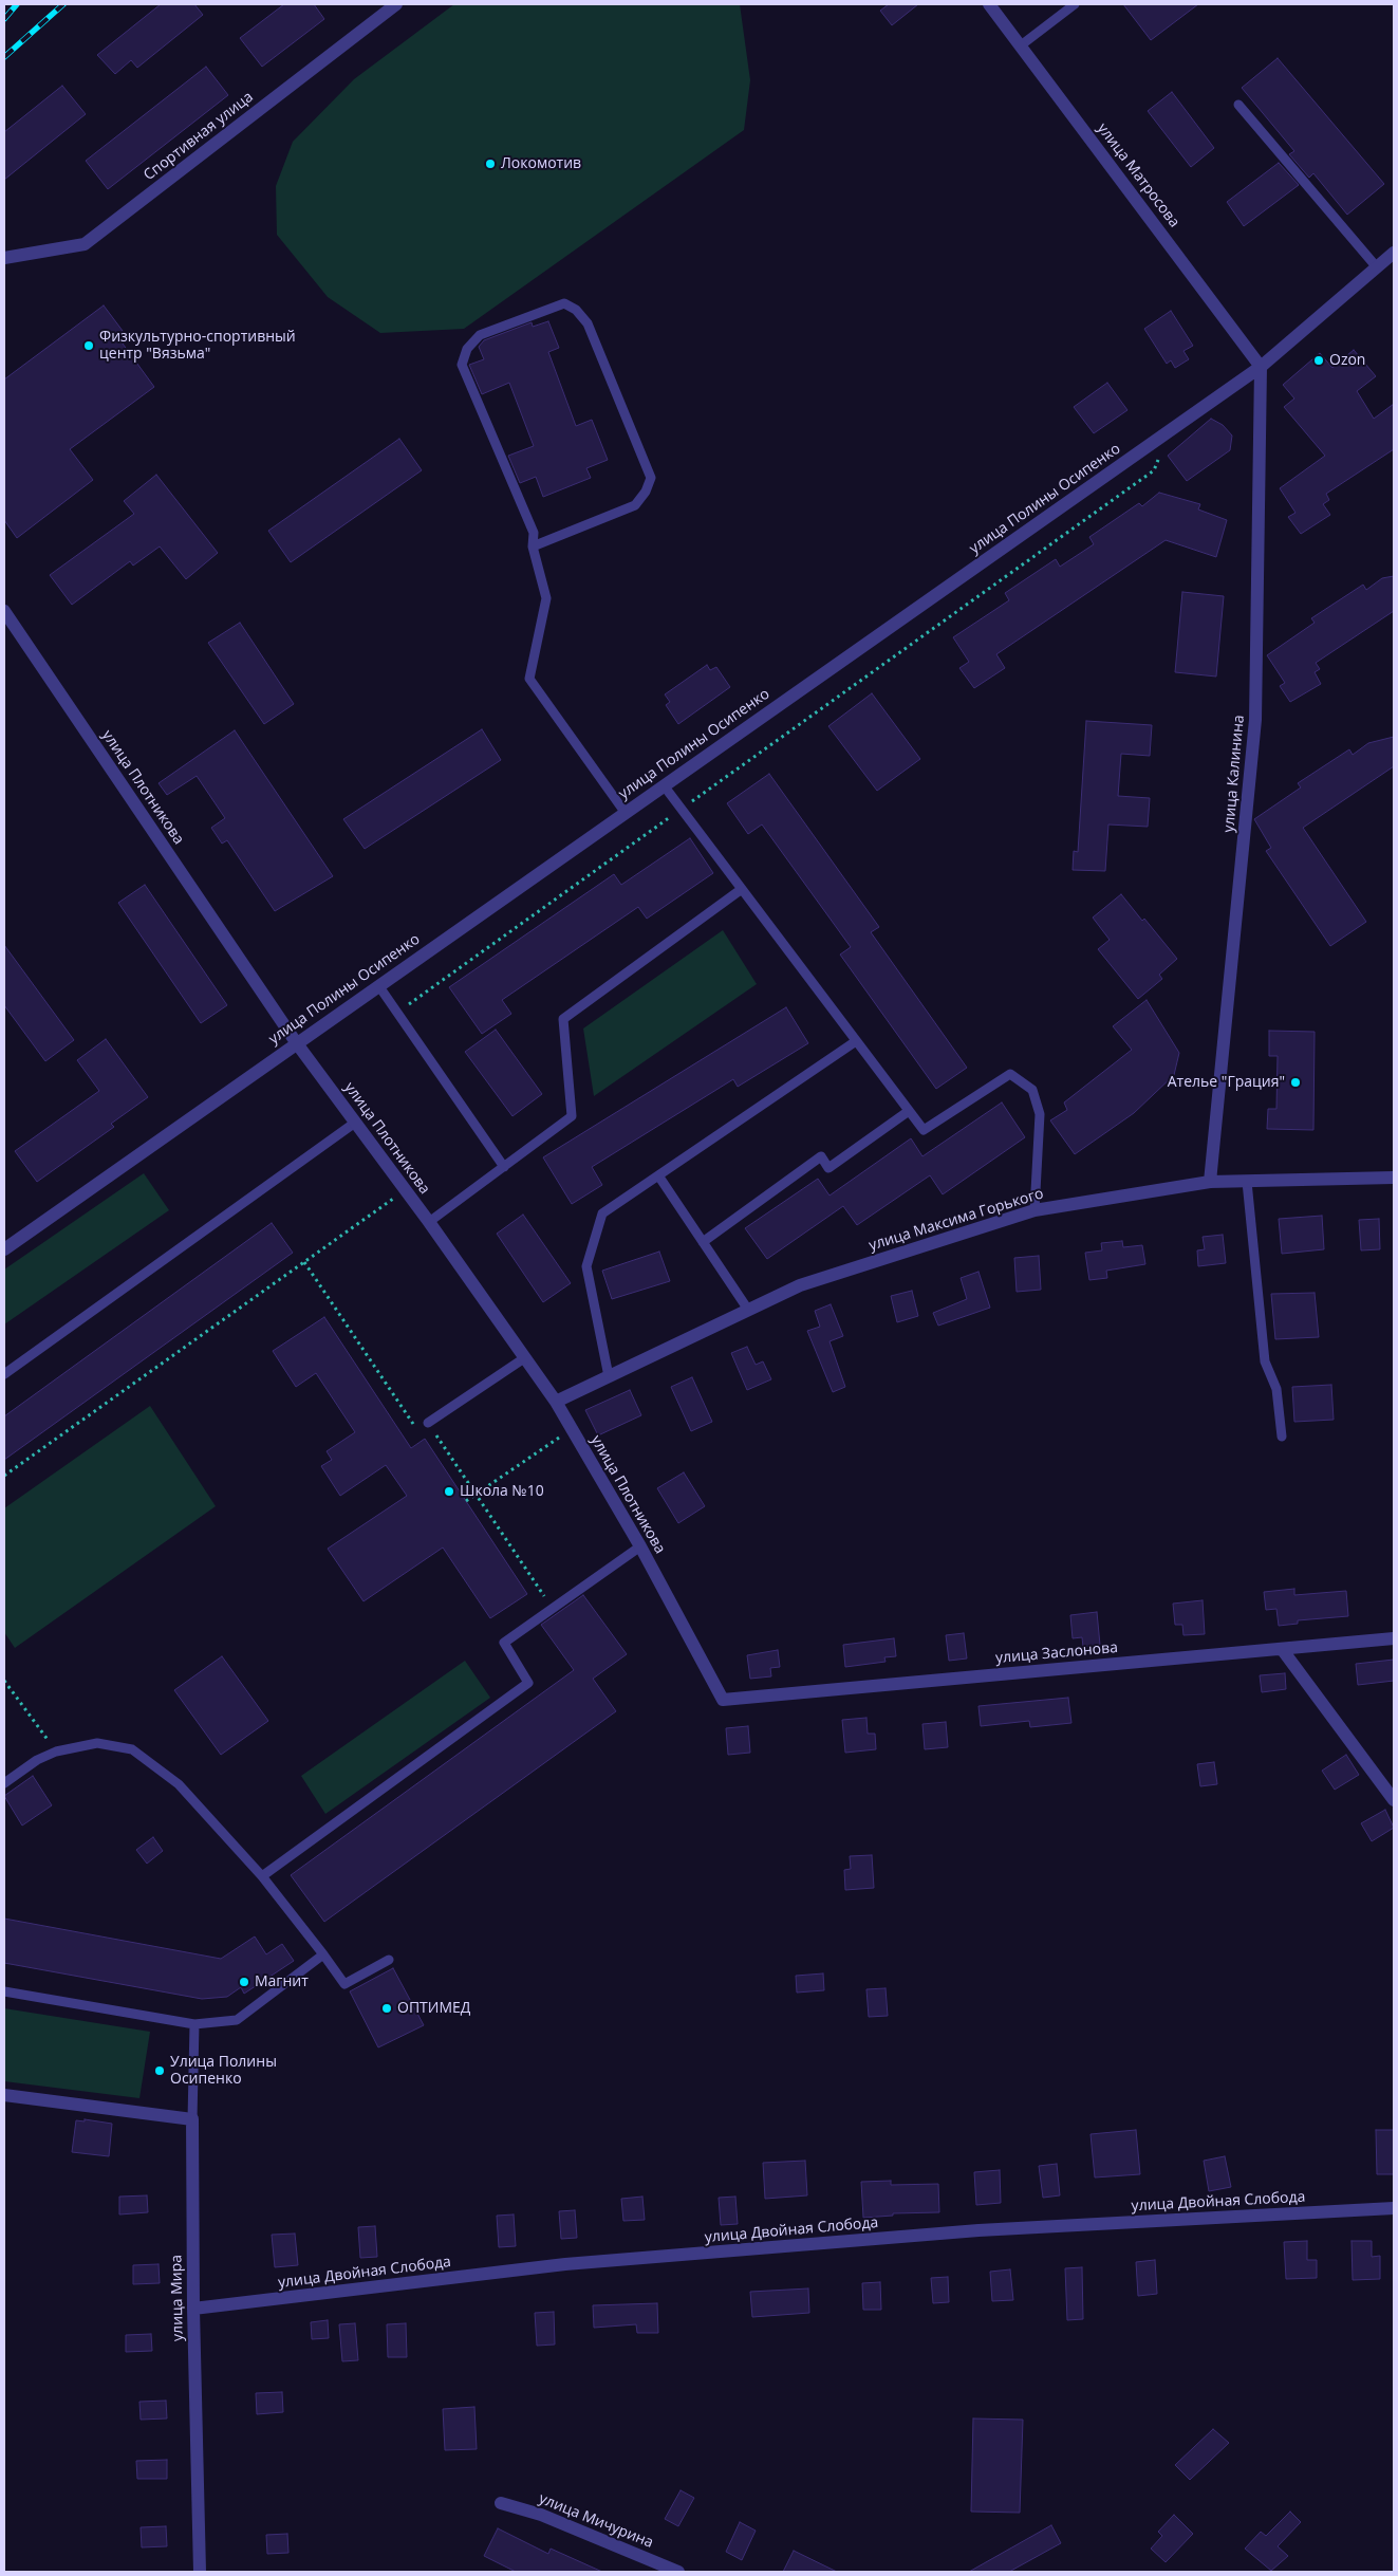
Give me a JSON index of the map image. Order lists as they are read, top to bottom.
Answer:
{
  "streets": {
    "street": [
      "Спортивная улица",
      "улица Матросова",
      "улица Полины Осипенко",
      "улица Калинина",
      "улица Плотникова",
      "улица Максима Горького",
      "улица Заслонова",
      "улица Двойная Слобода",
      "улица Мира",
      "улица Мичурина"
    ]
  },
  "crossings": [
    ["улица Матросова", "улица Полины Осипенко"],
    ["улица Матросова", "улица Калинина"],
    ["улица Полины Осипенко", "улица Калинина"],
    ["улица Полины Осипенко", "улица Плотникова"],
    ["улица Калинина", "улица Максима Горького"],
    ["улица Плотникова", "улица Максима Горького"],
    ["улица Плотникова", "улица Заслонова"],
    ["улица Двойная Слобода", "улица Мира"]
  ],
  "places": [
    "Локомотив",
    "Физкультурно-спортивный центр \"Вязьма\"",
    "Ozon",
    "Ателье \"Грация\"",
    "Школа №10",
    "Магнит",
    "ОПТИМЕД",
    "Улица Полины Осипенко"
  ]
}
